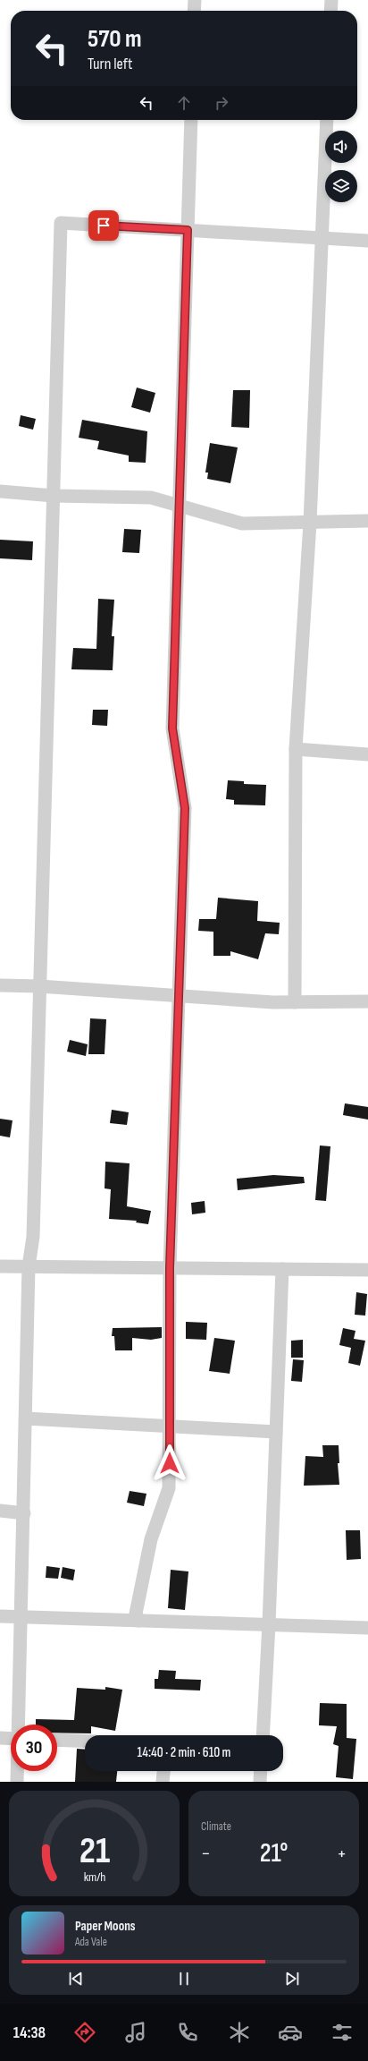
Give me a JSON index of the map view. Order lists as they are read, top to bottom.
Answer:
{
  "page": {
    "turn": ["570 m", "Turn left"],
    "limit": "30",
    "trip": "14:40 · 2 min · 610 m",
    "tile": "Climate",
    "heat": ["−", "21°", "+"],
    "song": ["Paper Moons", "Ada Vale"],
    "tabs": "14:38",
    "gauge": ["21", "km/h"]
  }
}
